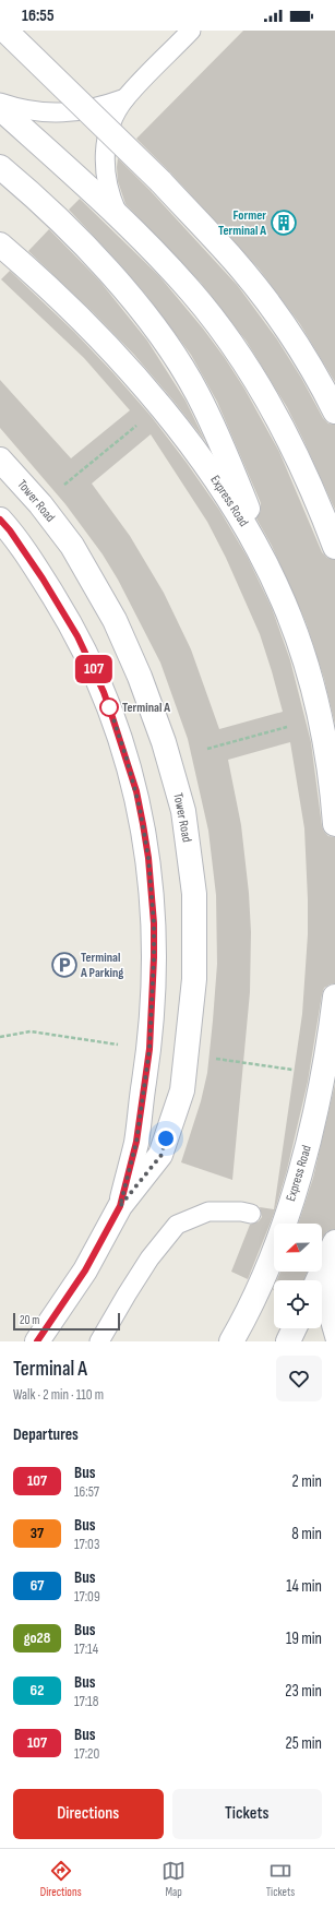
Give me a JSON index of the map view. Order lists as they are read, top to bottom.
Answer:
{
  "streets": {
    "street": ["Tower Road", "Express Road"]
  },
  "places": {
    "building": ["Former Terminal A"],
    "other": ["Terminal A"],
    "parking": ["Terminal A Parking"]
  },
  "lines": ["bus line 107"],
  "scale_bar": "20 m",
  "north": "left",
  "page": {
    "status": "16:55",
    "on_map": "107",
    "scale": "20 m",
    "heading": [
      ["Terminal A", "Walk · 2 min · 110 m"],
      "Departures"
    ],
    "list": [
      {
        "mark": "107",
        "name": "Bus",
        "note": "16:57",
        "value": "2 min"
      },
      {
        "mark": "37",
        "name": "Bus",
        "note": "17:03",
        "value": "8 min"
      },
      {
        "mark": "67",
        "name": "Bus",
        "note": "17:09",
        "value": "14 min"
      },
      {
        "mark": "go28",
        "name": "Bus",
        "note": "17:14",
        "value": "19 min"
      },
      {
        "mark": "62",
        "name": "Bus",
        "note": "17:18",
        "value": "23 min"
      },
      {
        "mark": "107",
        "name": "Bus",
        "note": "17:20",
        "value": "25 min"
      }
    ],
    "buttons": ["Directions", "Tickets"],
    "tabs": ["Directions", "Map", "Tickets"]
  }
}
